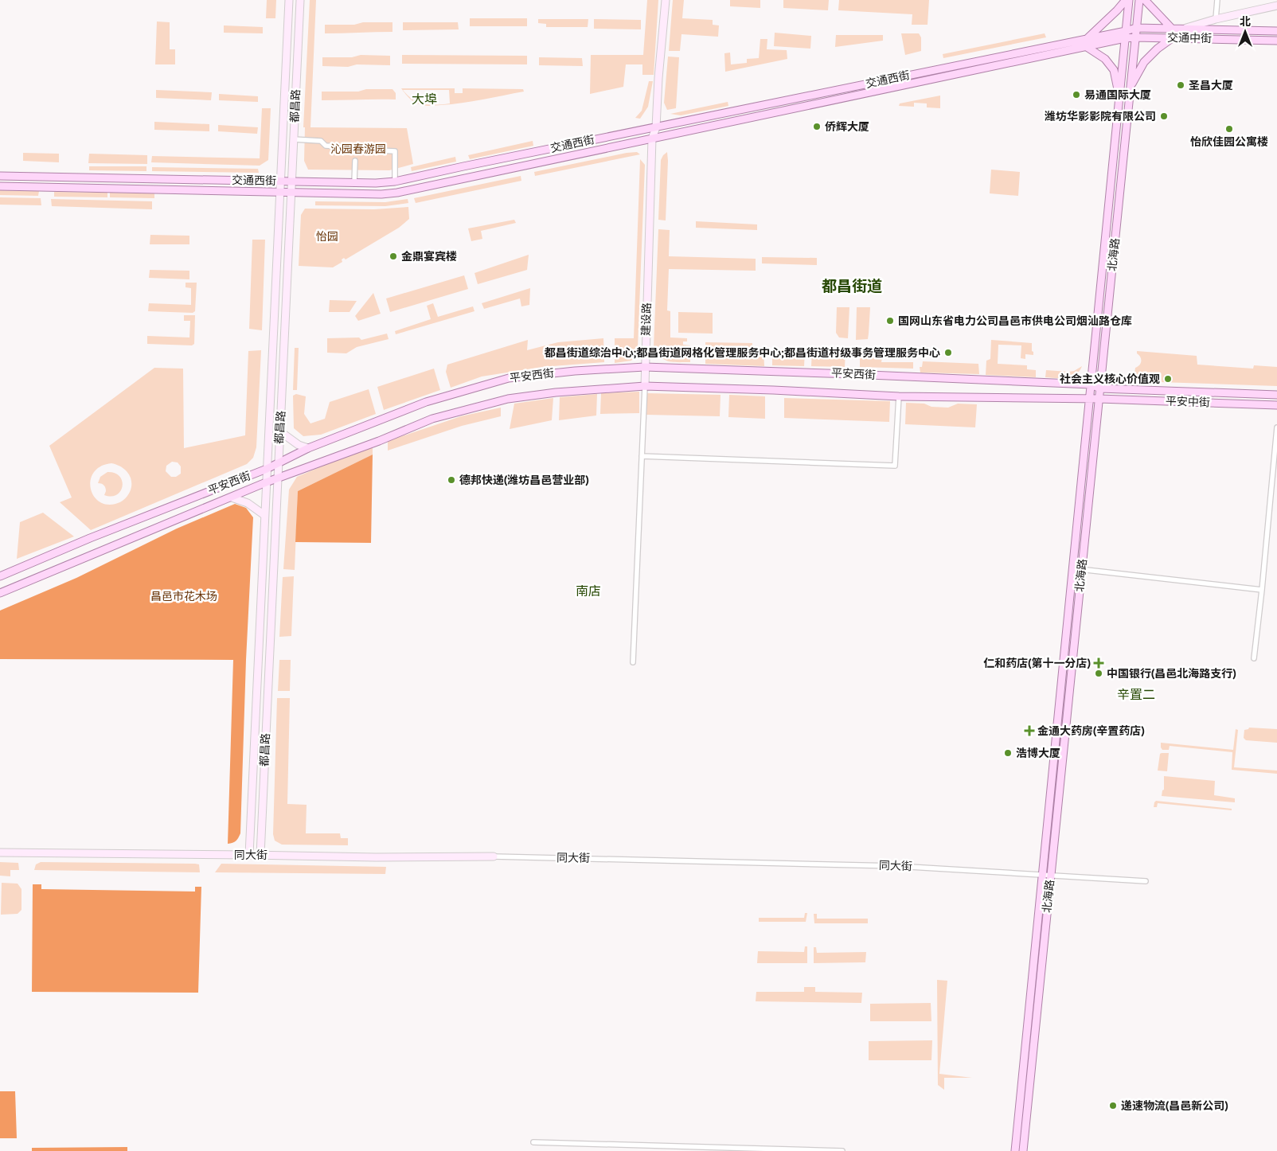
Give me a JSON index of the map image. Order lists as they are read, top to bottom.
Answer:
{
  "streets": {
    "main road": [
      "交通中街",
      "交通西街",
      "北海路",
      "平安西街",
      "平安中街"
    ],
    "street": ["都昌路", "建设路", "同大街"]
  },
  "crossings": [
    ["交通中街", "交通西街"],
    ["交通中街", "北海路"],
    ["交通西街", "都昌路"],
    ["交通西街", "北海路"],
    ["交通西街", "建设路"],
    ["都昌路", "平安西街"],
    ["都昌路", "同大街"],
    ["北海路", "平安西街"],
    ["北海路", "平安中街"],
    ["北海路", "同大街"],
    ["建设路", "平安西街"],
    ["平安西街", "平安中街"]
  ],
  "districts": [
    "大埠",
    "都昌街道",
    "南店",
    "辛置二"
  ],
  "parks": ["沁园春游园", "怡园", "昌邑市花木场"],
  "places": {
    "other": [
      "圣昌大厦",
      "易通国际大厦",
      "潍坊华影影院有限公司",
      "侨辉大厦",
      "怡欣佳园公寓楼",
      "金鼎宴宾楼",
      "国网山东省电力公司昌邑市供电公司烟汕路仓库",
      "都昌街道综治中心;都昌街道网格化管理服务中心;都昌街道村级事务管理服务中心",
      "社会主义核心价值观",
      "德邦快递(潍坊昌邑营业部)",
      "中国银行(昌邑北海路支行)",
      "浩博大厦",
      "递速物流(昌邑新公司)"
    ],
    "health": ["仁和药店(第十一分店)", "金通大药房(辛置药店)"]
  },
  "north": "top"
}
